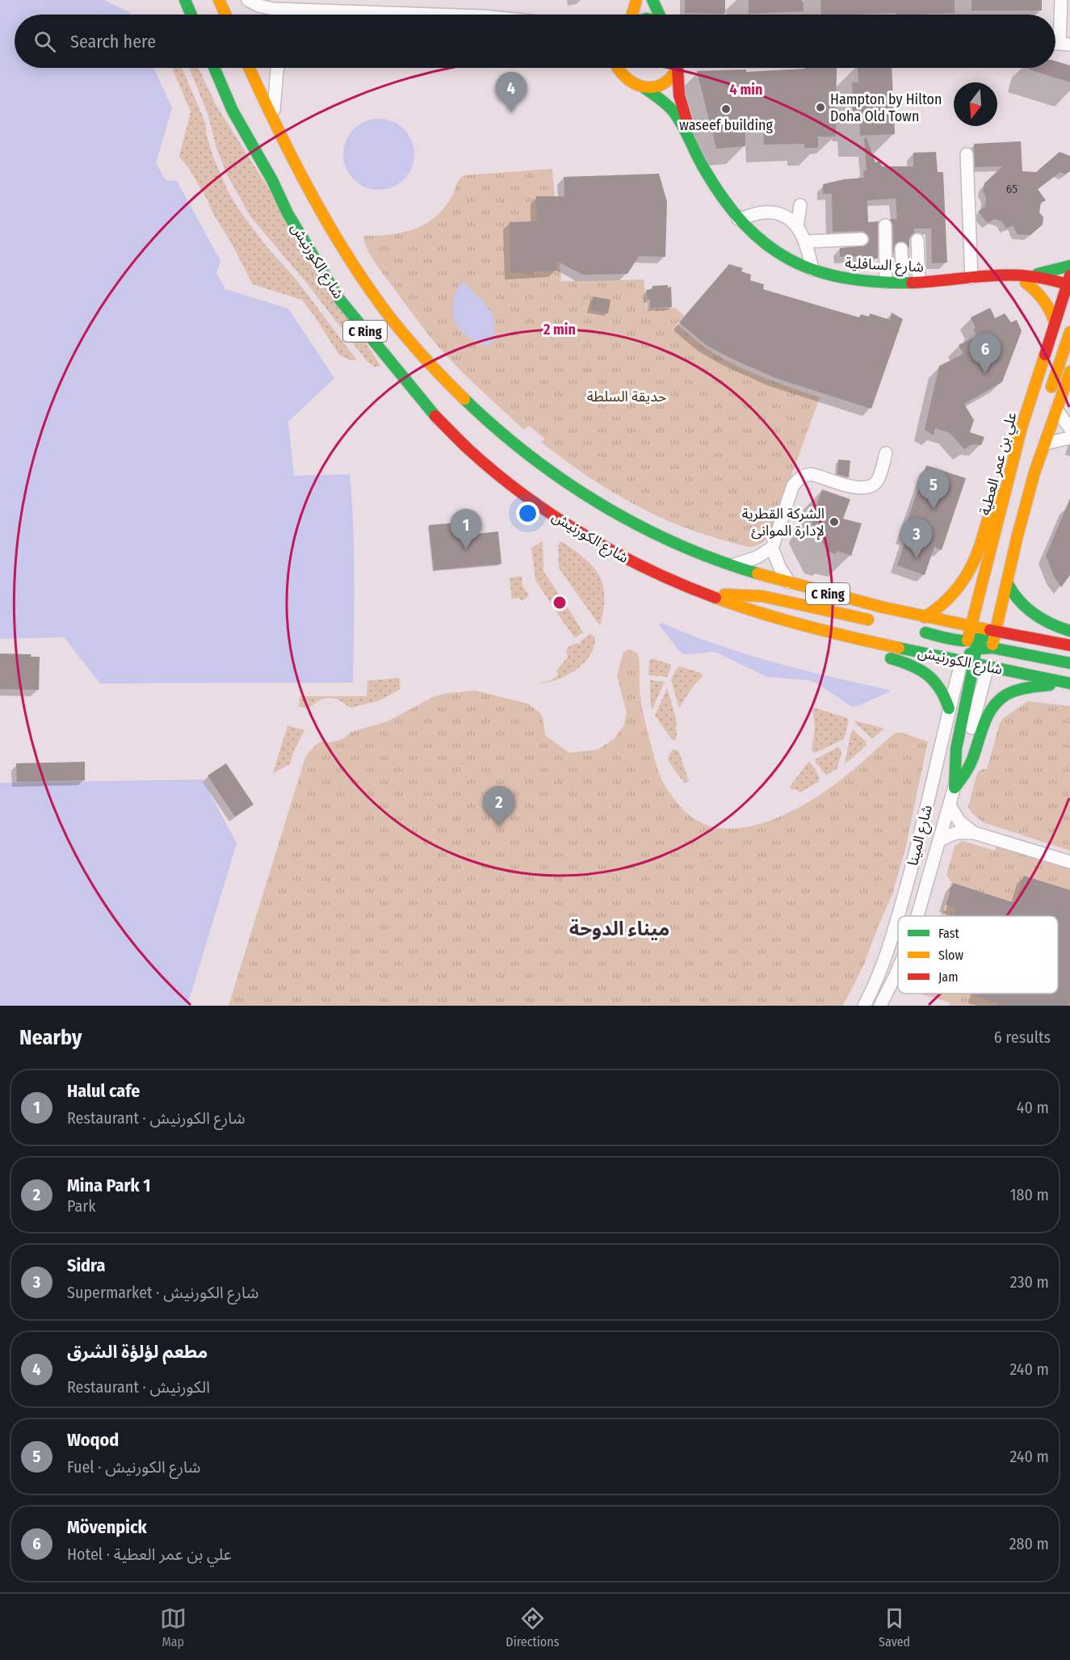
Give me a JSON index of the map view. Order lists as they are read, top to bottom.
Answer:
{
  "streets": {
    "main road": [
      "شارع الكورنيش",
      "شارع السافلية",
      "C Ring",
      "علي بن عمر العطية"
    ],
    "street": ["شارع المينا"]
  },
  "crossings": [
    ["شارع الكورنيش", "علي بن عمر العطية"],
    ["شارع الكورنيش", "شارع المينا"],
    ["شارع السافلية", "علي بن عمر العطية"],
    ["علي بن عمر العطية", "شارع المينا"]
  ],
  "districts": ["ميناء الدوحة"],
  "parks": ["حديقة السلطة"],
  "places": ["Hampton by Hilton Doha Old Town", "waseef building", "الشركة القطرية لإدارة الموانئ"],
  "house_numbers": ["65"],
  "legend": ["Fast", "Slow", "Jam"],
  "north": "bottom",
  "page": {
    "search": "Search here",
    "pins": [
      "4",
      "6",
      "5",
      "1",
      "3",
      "2"
    ],
    "heading": ["Nearby", "6 results"],
    "list": [
      {
        "mark": "1",
        "name": "Halul cafe",
        "note": "Restaurant · شارع الكورنيش",
        "value": "40 m"
      },
      {
        "mark": "2",
        "name": "Mina Park 1",
        "note": "Park",
        "value": "180 m"
      },
      {
        "mark": "3",
        "name": "Sidra",
        "note": "Supermarket · شارع الكورنيش",
        "value": "230 m"
      },
      {
        "mark": "4",
        "name": "مطعم لؤلؤة الشرق",
        "note": "Restaurant · الكورنيش",
        "value": "240 m"
      },
      {
        "mark": "5",
        "name": "Woqod",
        "note": "Fuel · شارع الكورنيش",
        "value": "240 m"
      },
      {
        "mark": "6",
        "name": "Mövenpick",
        "note": "Hotel · علي بن عمر العطية",
        "value": "280 m"
      }
    ],
    "nav": ["Map", "Directions", "Saved"]
  },
  "rings": ["4 min", "2 min"]
}
